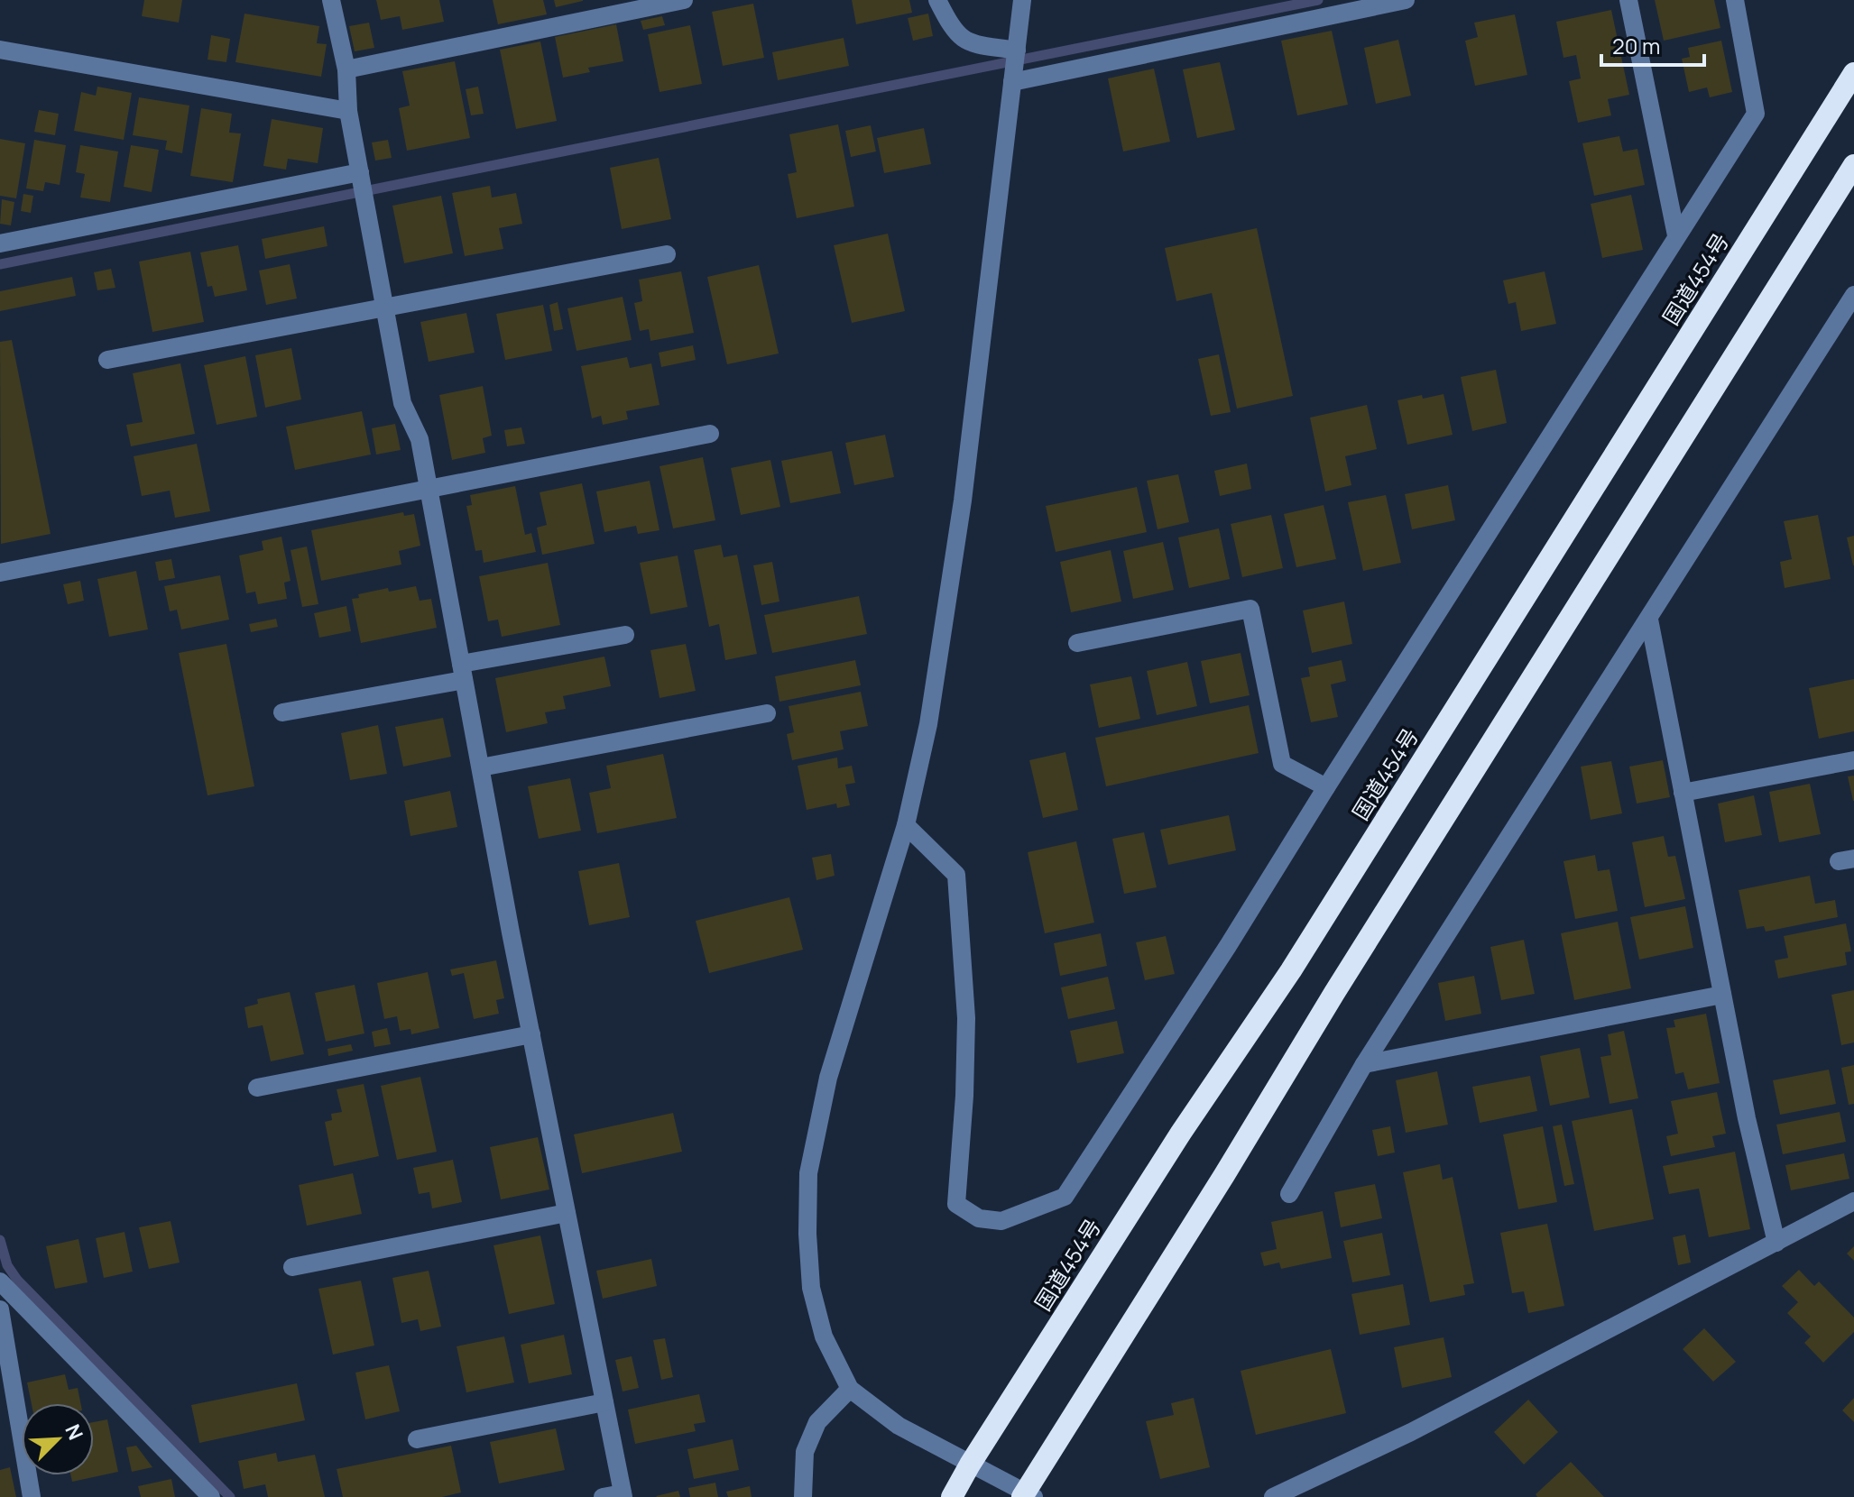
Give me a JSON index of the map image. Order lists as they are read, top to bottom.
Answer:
{
  "streets": {
    "highway": ["国道454号"]
  },
  "scale_bar": "20 m",
  "north": "top right"
}
